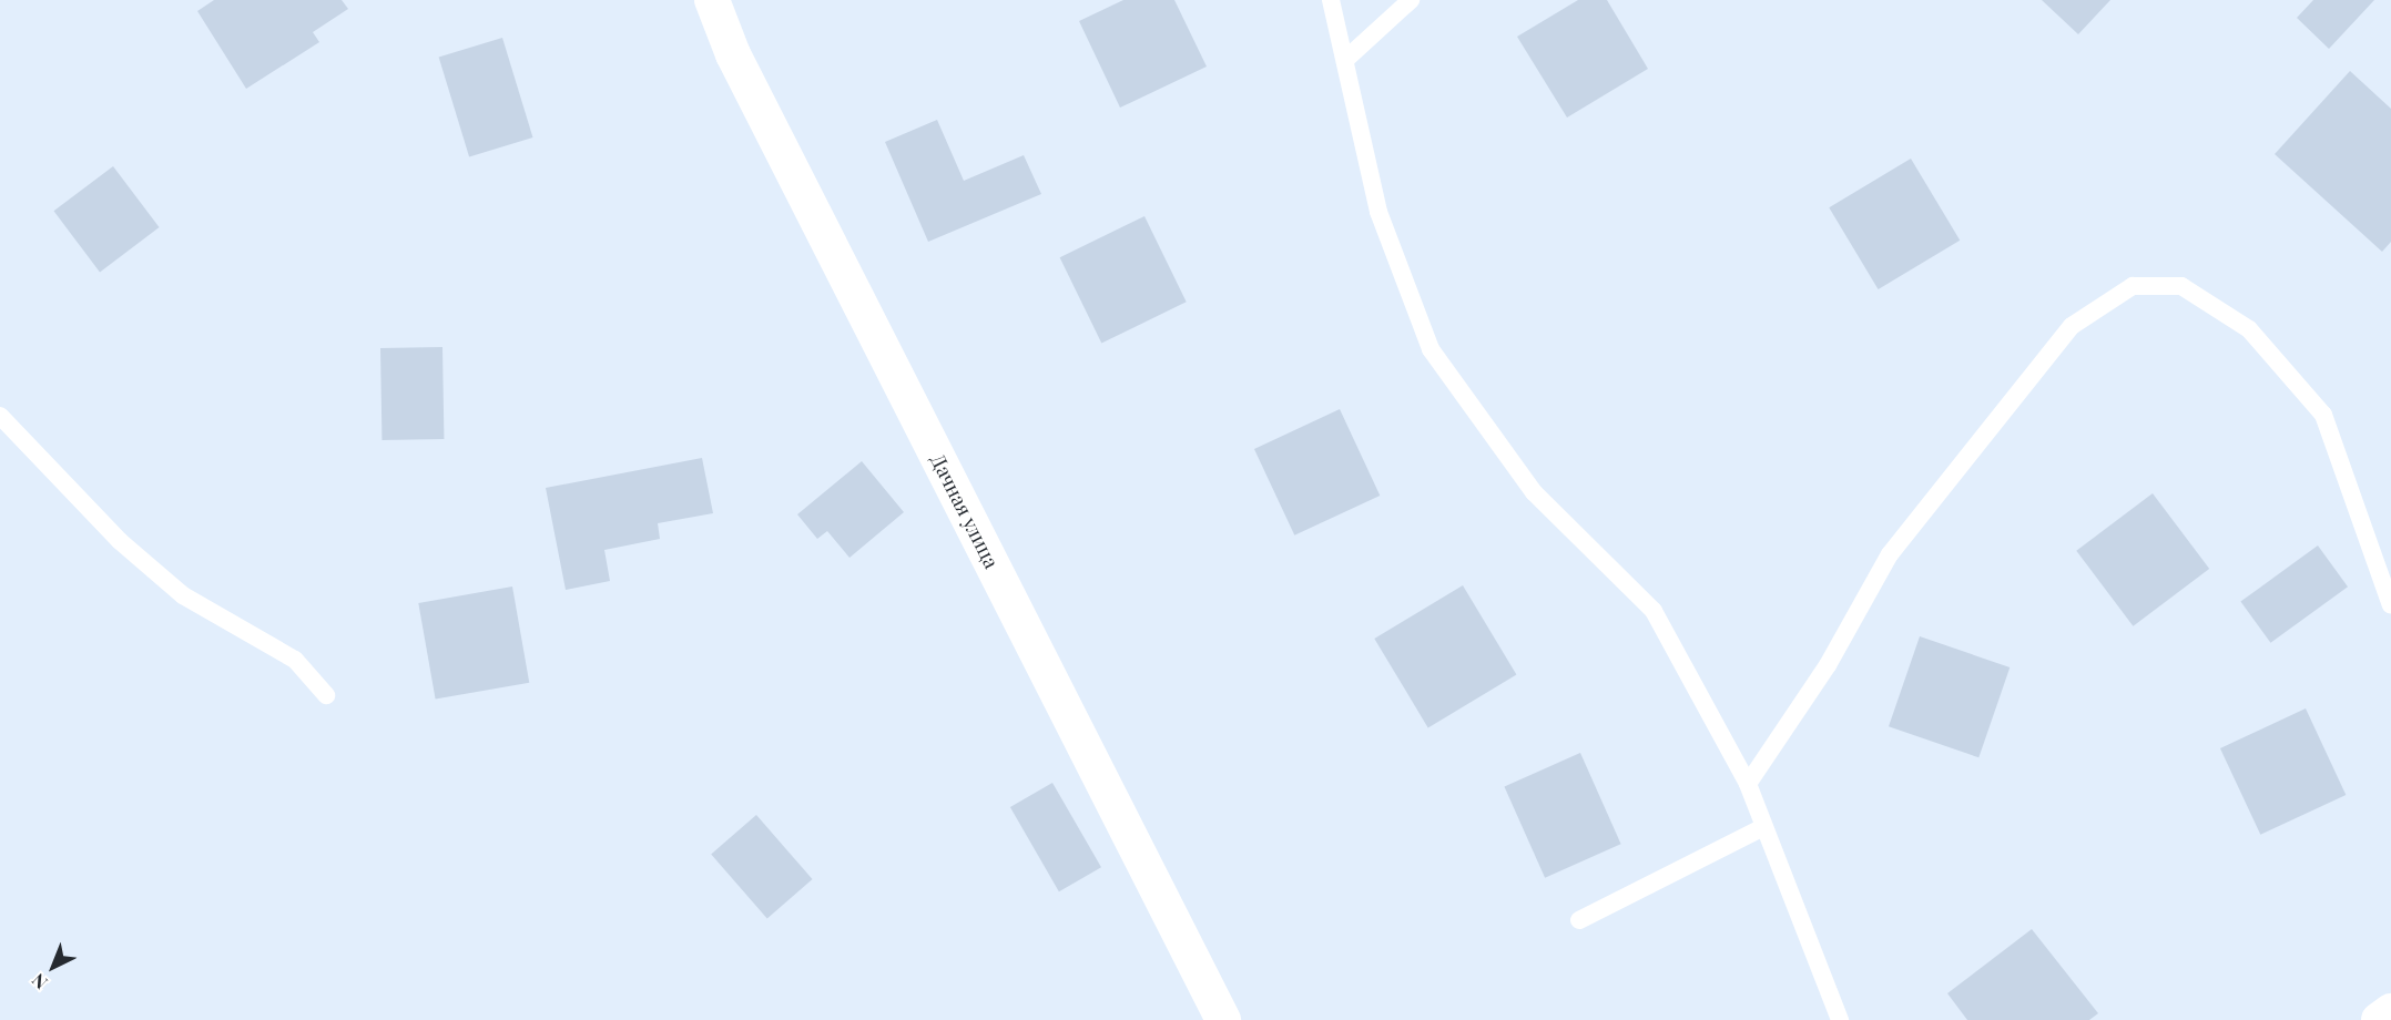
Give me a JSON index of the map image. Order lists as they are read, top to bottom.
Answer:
{
  "streets": {
    "street": ["Дачная улица"]
  },
  "north": "bottom left"
}
